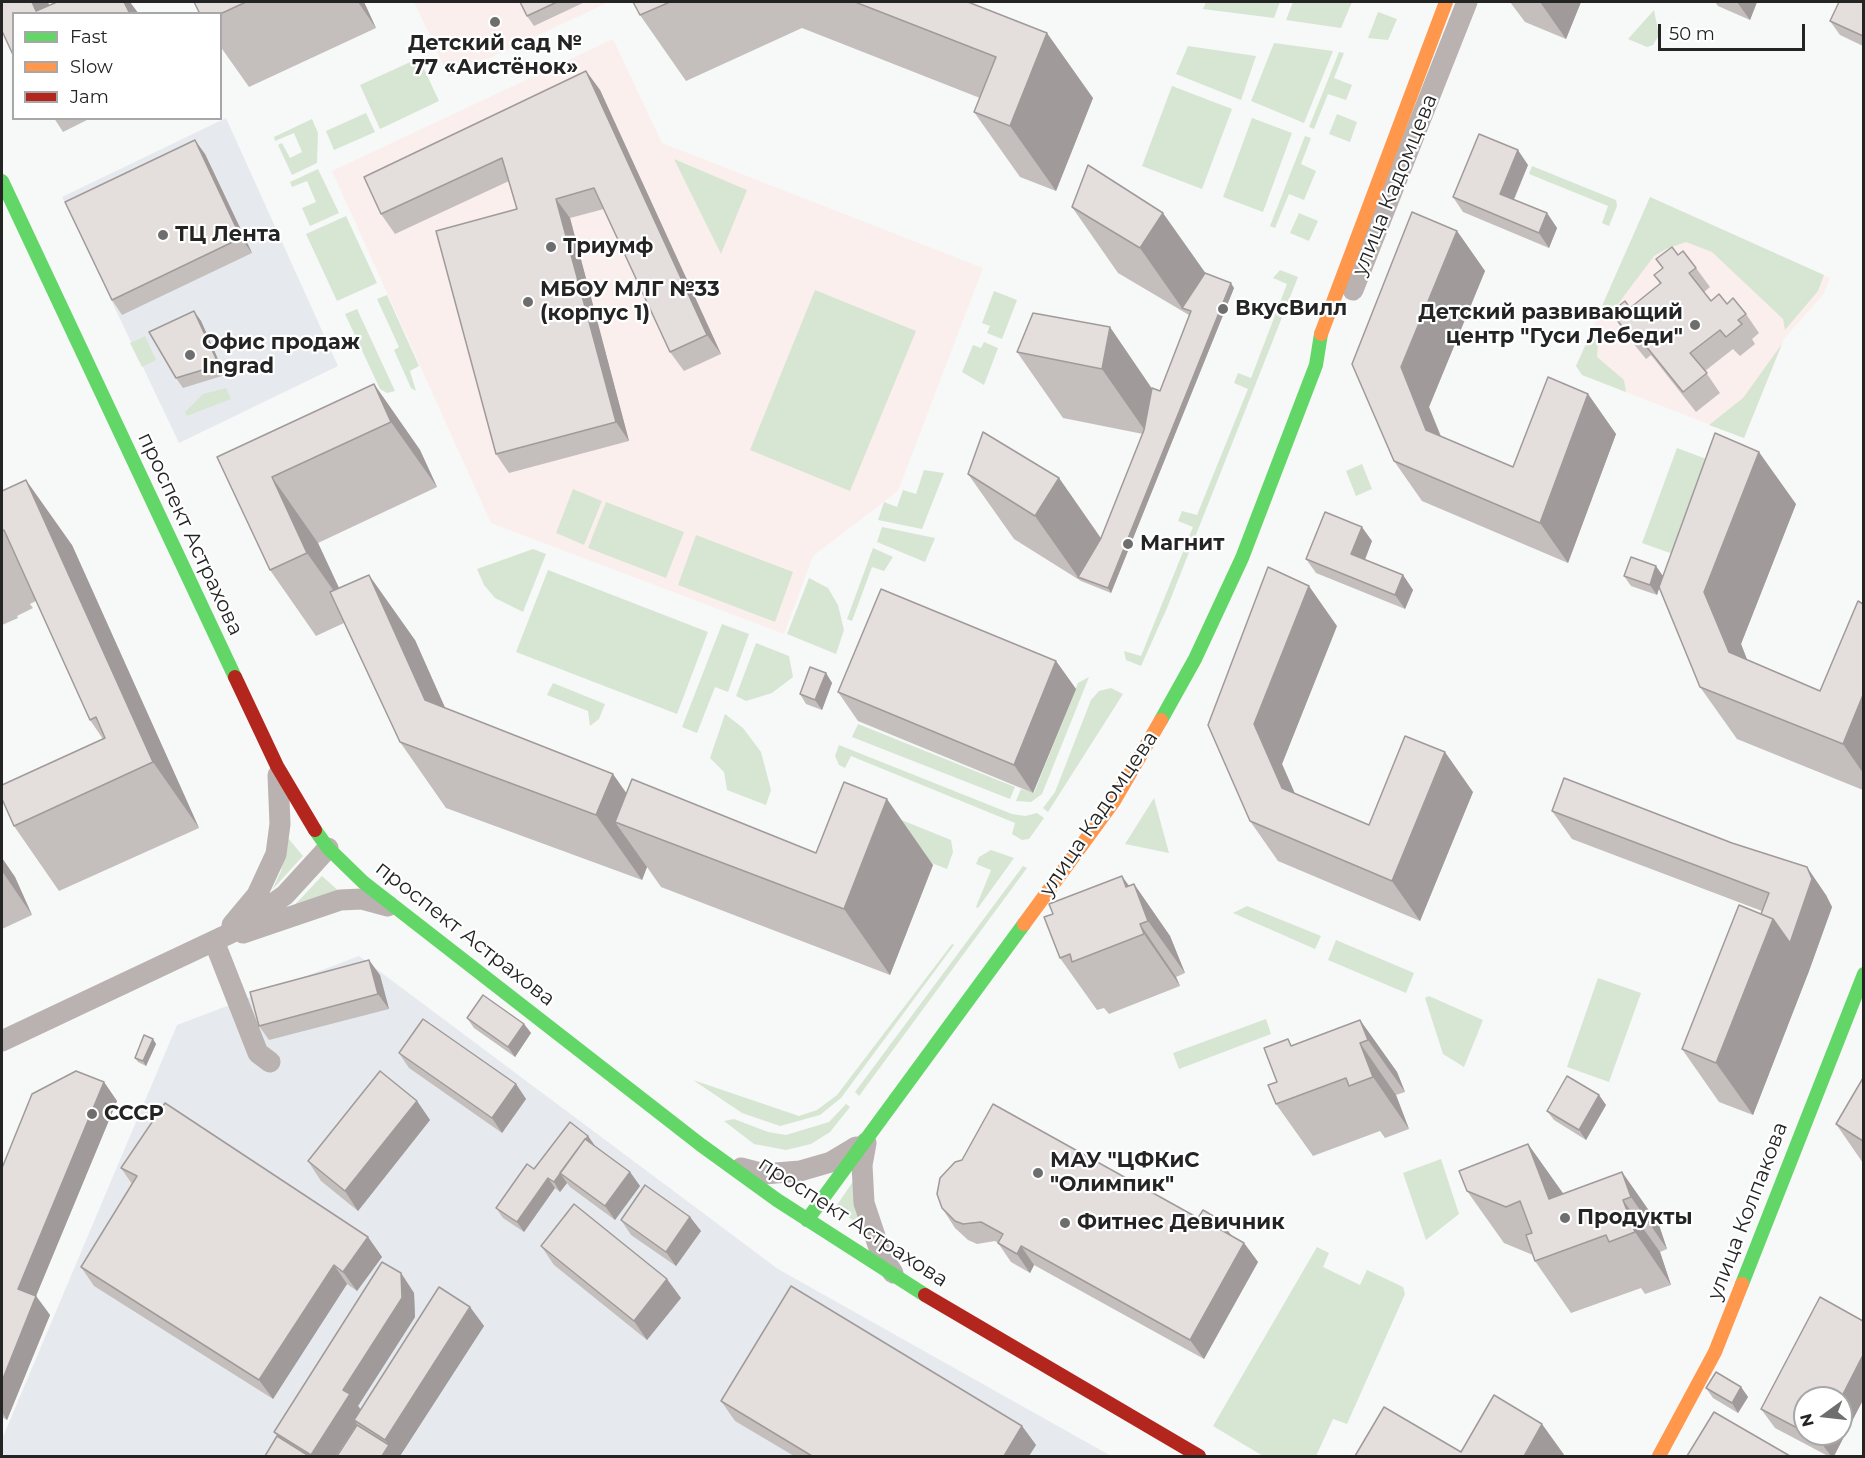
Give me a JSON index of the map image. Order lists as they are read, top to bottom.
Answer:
{
  "streets": {
    "street": ["улица Кадомцева", "проспект Астрахова", "улица Колпакова"]
  },
  "crossings": [
    ["улица Кадомцева", "проспект Астрахова"]
  ],
  "places": [
    "Детский сад № 77 «Аистёнок»",
    "ТЦ Лента",
    "Триумф",
    "МБОУ МЛГ №33 (корпус 1)",
    "ВкусВилл",
    "Детский развивающий центр \"Гуси Лебеди\"",
    "Офис продаж Ingrad",
    "Магнит",
    "СССР",
    "МАУ \"ЦФКиС \"Олимпик\"",
    "Продукты",
    "Фитнес Девичник"
  ],
  "legend": ["Fast", "Slow", "Jam"],
  "scale_bar": "50 m",
  "north": "left"
}
